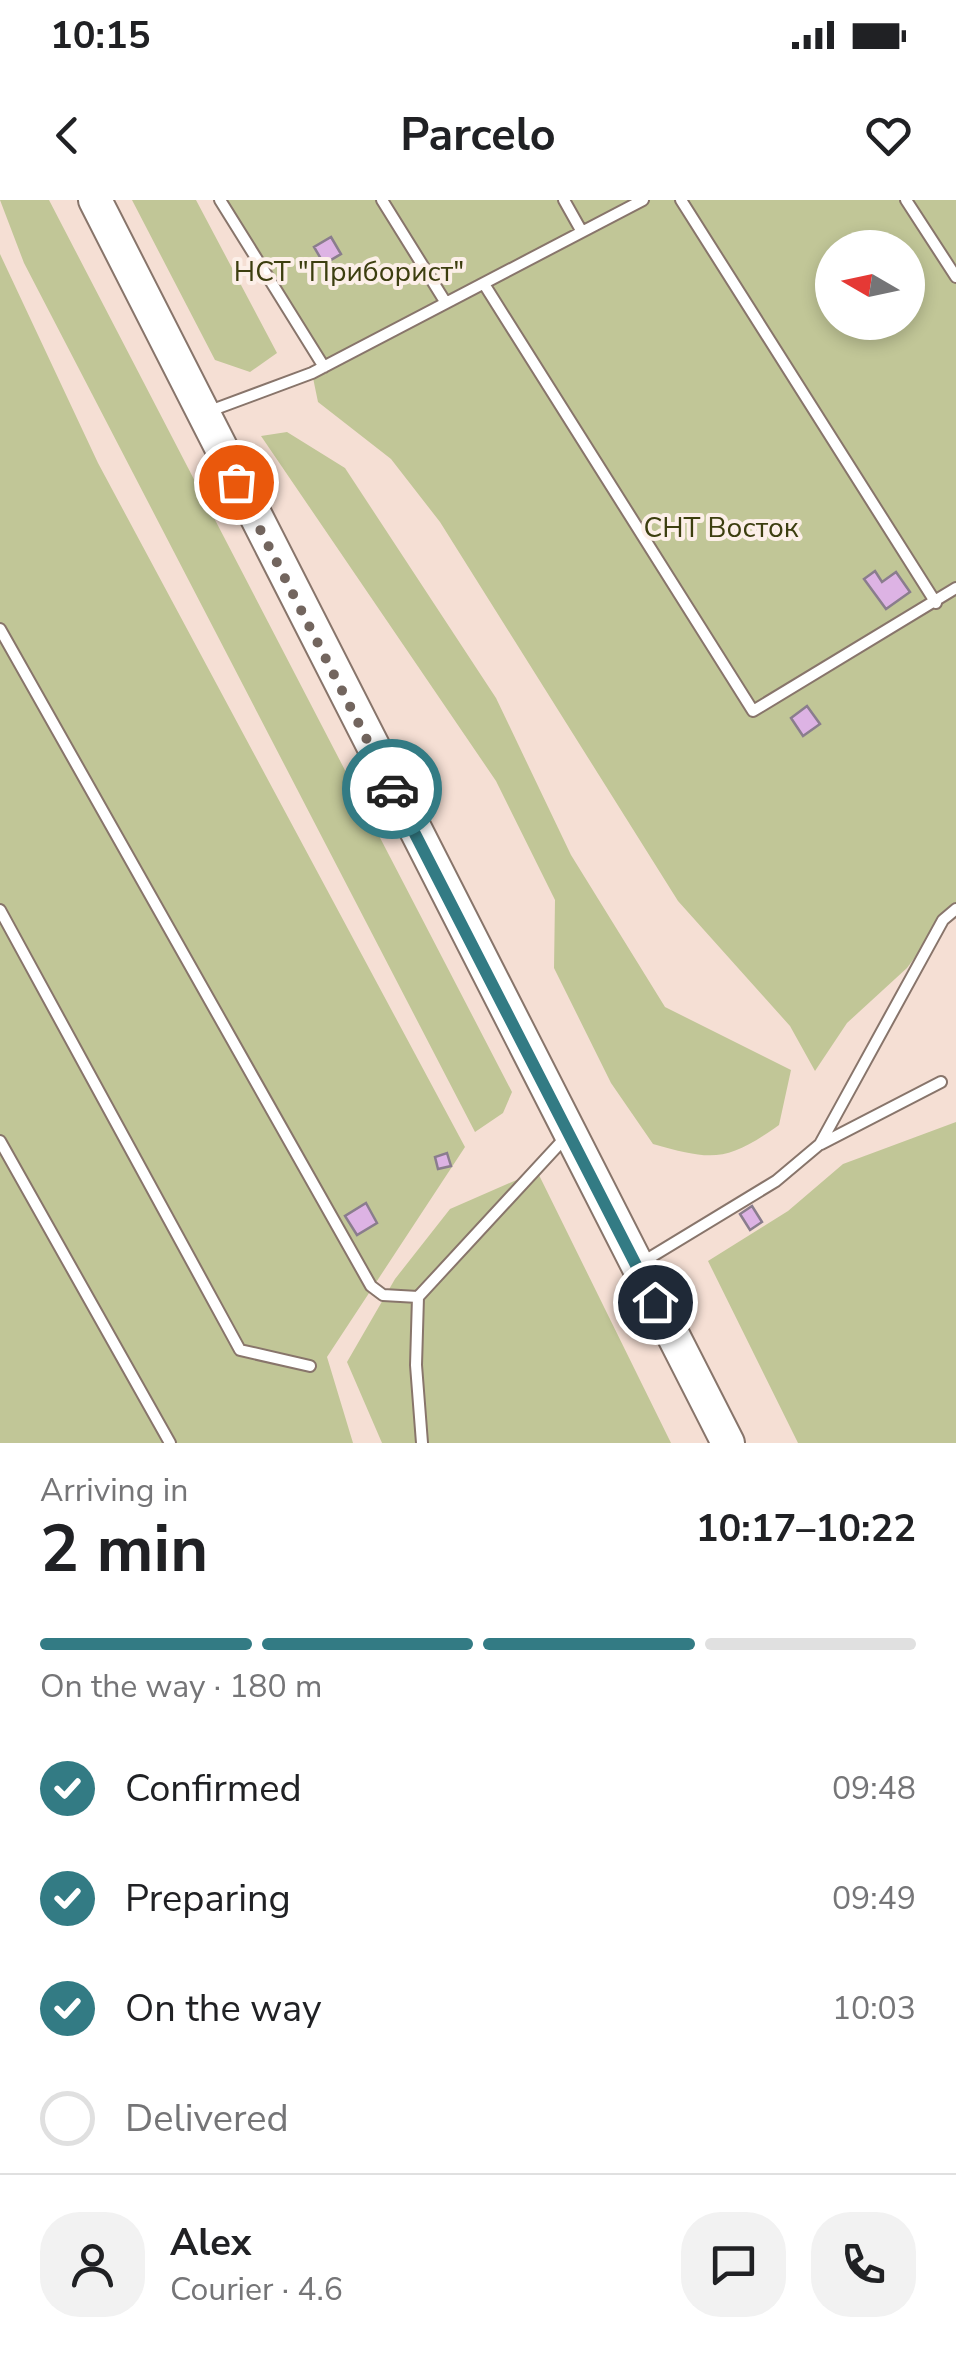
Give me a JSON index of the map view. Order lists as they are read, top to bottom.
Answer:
{
  "parks": ["НСТ \"Приборист\"", "СНТ Восток"],
  "north": "left",
  "page": {
    "status": "10:15",
    "header": "Parcelo",
    "heading": ["2 min", "Arriving in", "10:17–10:22"],
    "panel": ["Alex", "Courier · 4.6"],
    "bar": "On the way · 180 m",
    "list": [
      ["Confirmed", "09:48"],
      ["Preparing", "09:49"],
      ["On the way", "10:03"],
      "Delivered"
    ]
  }
}
